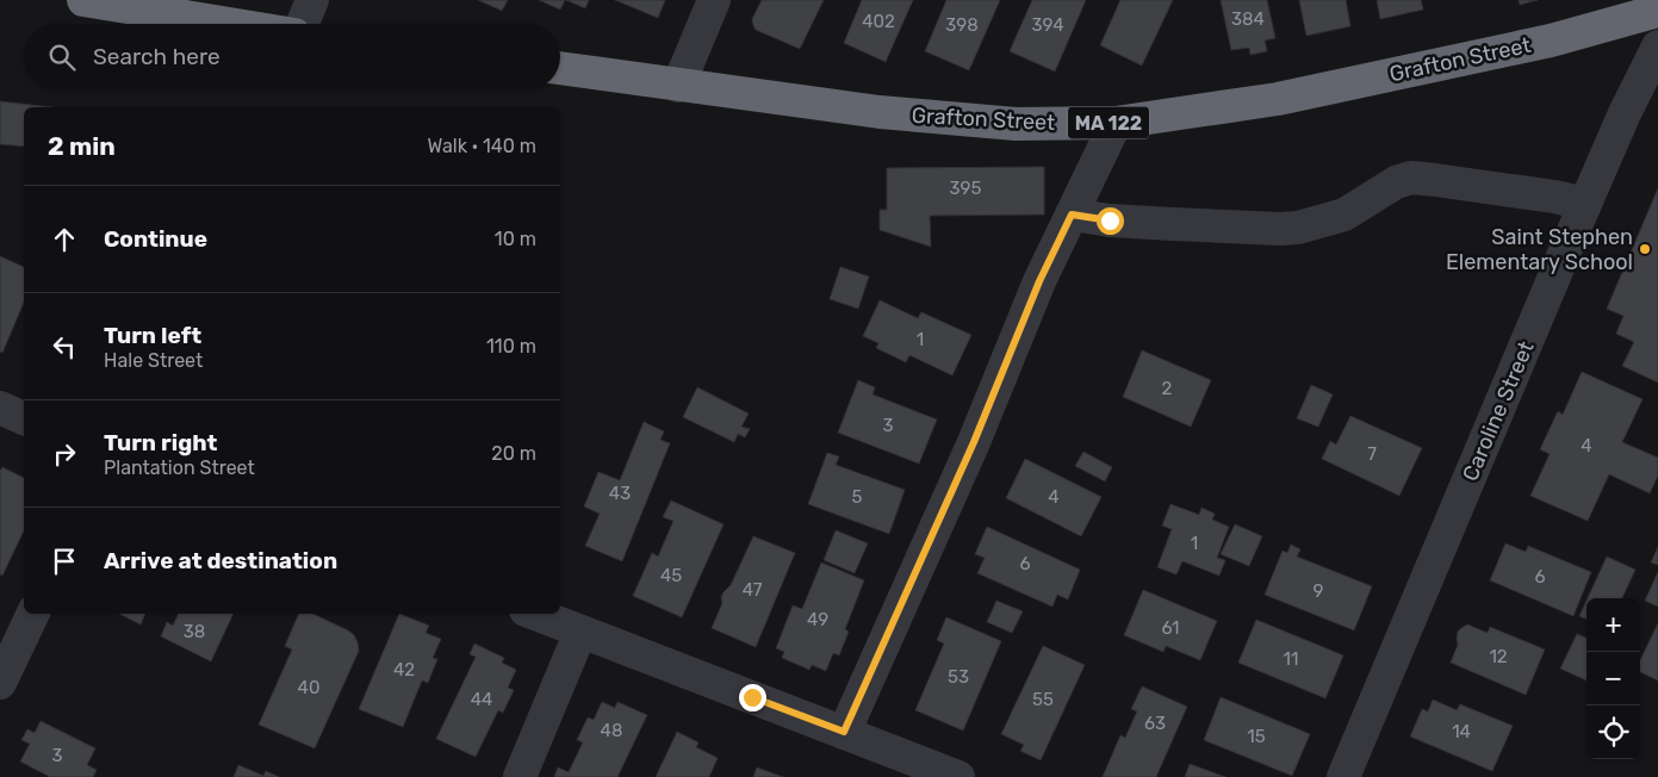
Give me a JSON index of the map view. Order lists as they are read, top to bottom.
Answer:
{
  "streets": {
    "highway": ["Grafton Street", "MA 122"],
    "street": ["Caroline Street"]
  },
  "places": ["Saint Stephen Elementary School"],
  "house_numbers": [
    "384",
    "402",
    "398",
    "394",
    "395",
    "1",
    "2",
    "3",
    "4",
    "7",
    "43",
    "5",
    "4",
    "1",
    "6",
    "45",
    "6",
    "47",
    "9",
    "49",
    "61",
    "38",
    "12",
    "11",
    "42",
    "53",
    "40",
    "44",
    "55",
    "63",
    "48",
    "14",
    "15",
    "3"
  ],
  "page": {
    "search": "Search here",
    "heading": ["2 min", "Walk · 140 m"],
    "list": [
      ["Continue", "10 m"],
      ["Turn left", "Hale Street", "110 m"],
      ["Turn right", "Plantation Street", "20 m"],
      "Arrive at destination"
    ],
    "map_buttons": ["+", "−"]
  }
}
